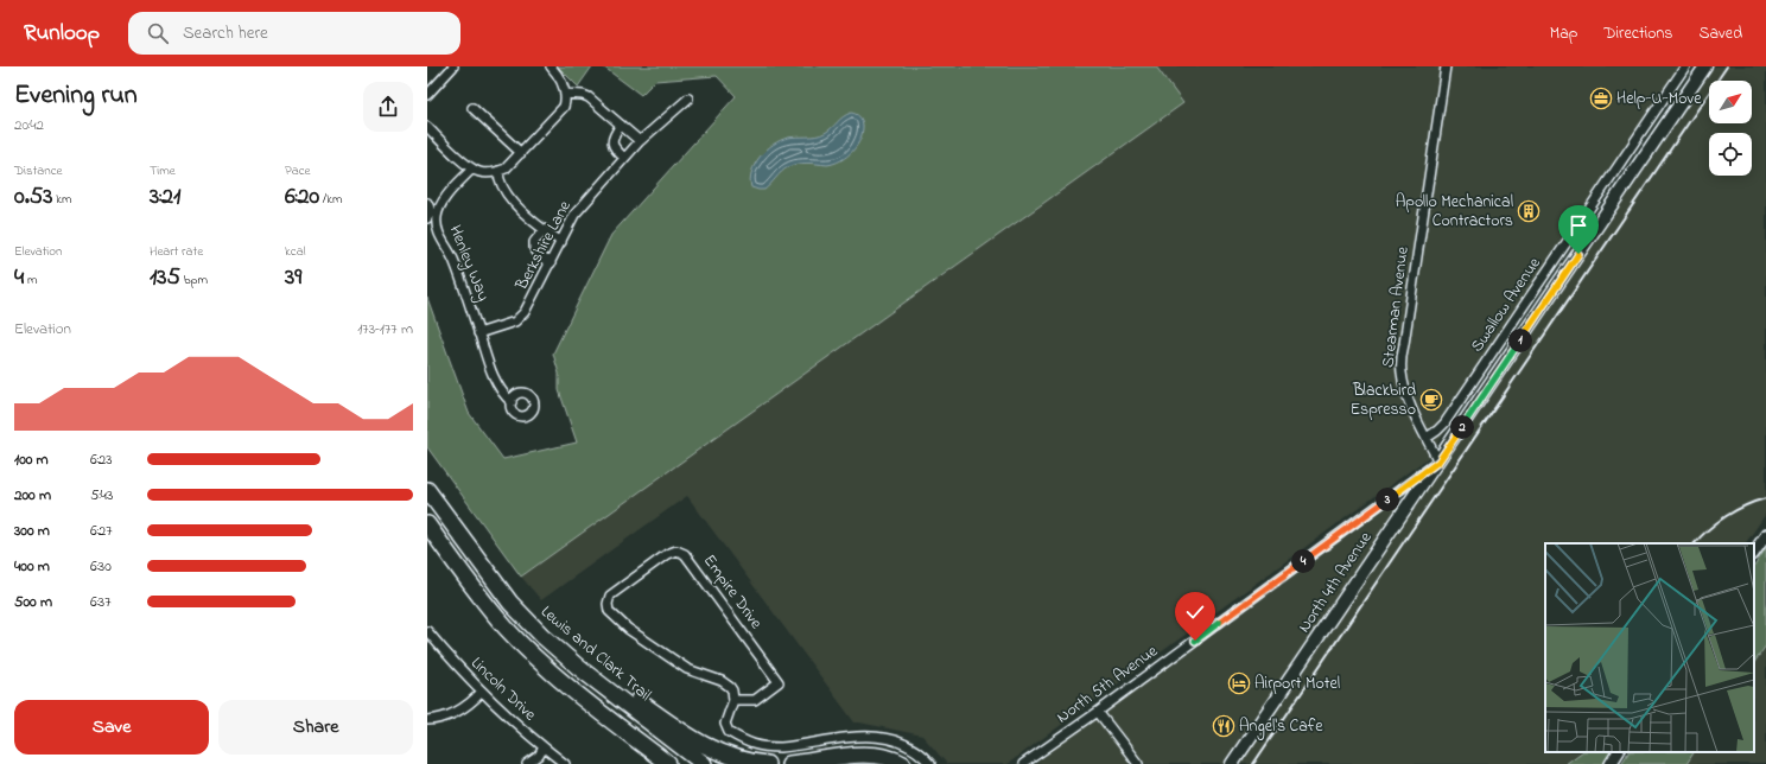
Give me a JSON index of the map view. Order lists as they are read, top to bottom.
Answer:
{
  "streets": {
    "highway": ["Lewis and Clark Trail"],
    "main road": ["North 4th Avenue"],
    "street": [
      "Berkshire Lane",
      "Henley Way",
      "Swallow Avenue",
      "Stearman Avenue",
      "Empire Drive",
      "North 5th Avenue",
      "Lincoln Drive"
    ]
  },
  "crossings": [
    ["Berkshire Lane", "Henley Way"],
    ["Swallow Avenue", "Stearman Avenue"],
    ["Stearman Avenue", "North 4th Avenue"],
    ["Stearman Avenue", "North 5th Avenue"],
    ["North 4th Avenue", "North 5th Avenue"]
  ],
  "places": {
    "office": ["Help-U-Move"],
    "building": ["Apollo Mechanical Contractors"],
    "cafe": ["Blackbird Espresso"],
    "hotel": ["Airport Motel"],
    "restaurant": ["Angel's Cafe"]
  },
  "north": "top right",
  "page": {
    "header": "Runloop",
    "search": "Search here",
    "nav": ["Map", "Directions", "Saved"],
    "heading": ["Evening run", "20:42"],
    "stats": [
      ["Distance", "0.53 km"],
      ["Time", "3:21"],
      ["Pace", "6:20 /km"],
      ["Elevation", "4 m"],
      ["Heart rate", "135 bpm"],
      ["kcal", "39"]
    ],
    "chart": ["Elevation", "173–177 m"],
    "pins": [
      "1",
      "2",
      "3",
      "4"
    ],
    "list": [
      {
        "name": "100 m",
        "note": "6:23"
      },
      {
        "name": "200 m",
        "note": "5:43"
      },
      {
        "name": "300 m",
        "note": "6:27"
      },
      {
        "name": "400 m",
        "note": "6:30"
      },
      {
        "name": "500 m",
        "note": "6:37"
      }
    ],
    "buttons": ["Save", "Share"]
  }
}
